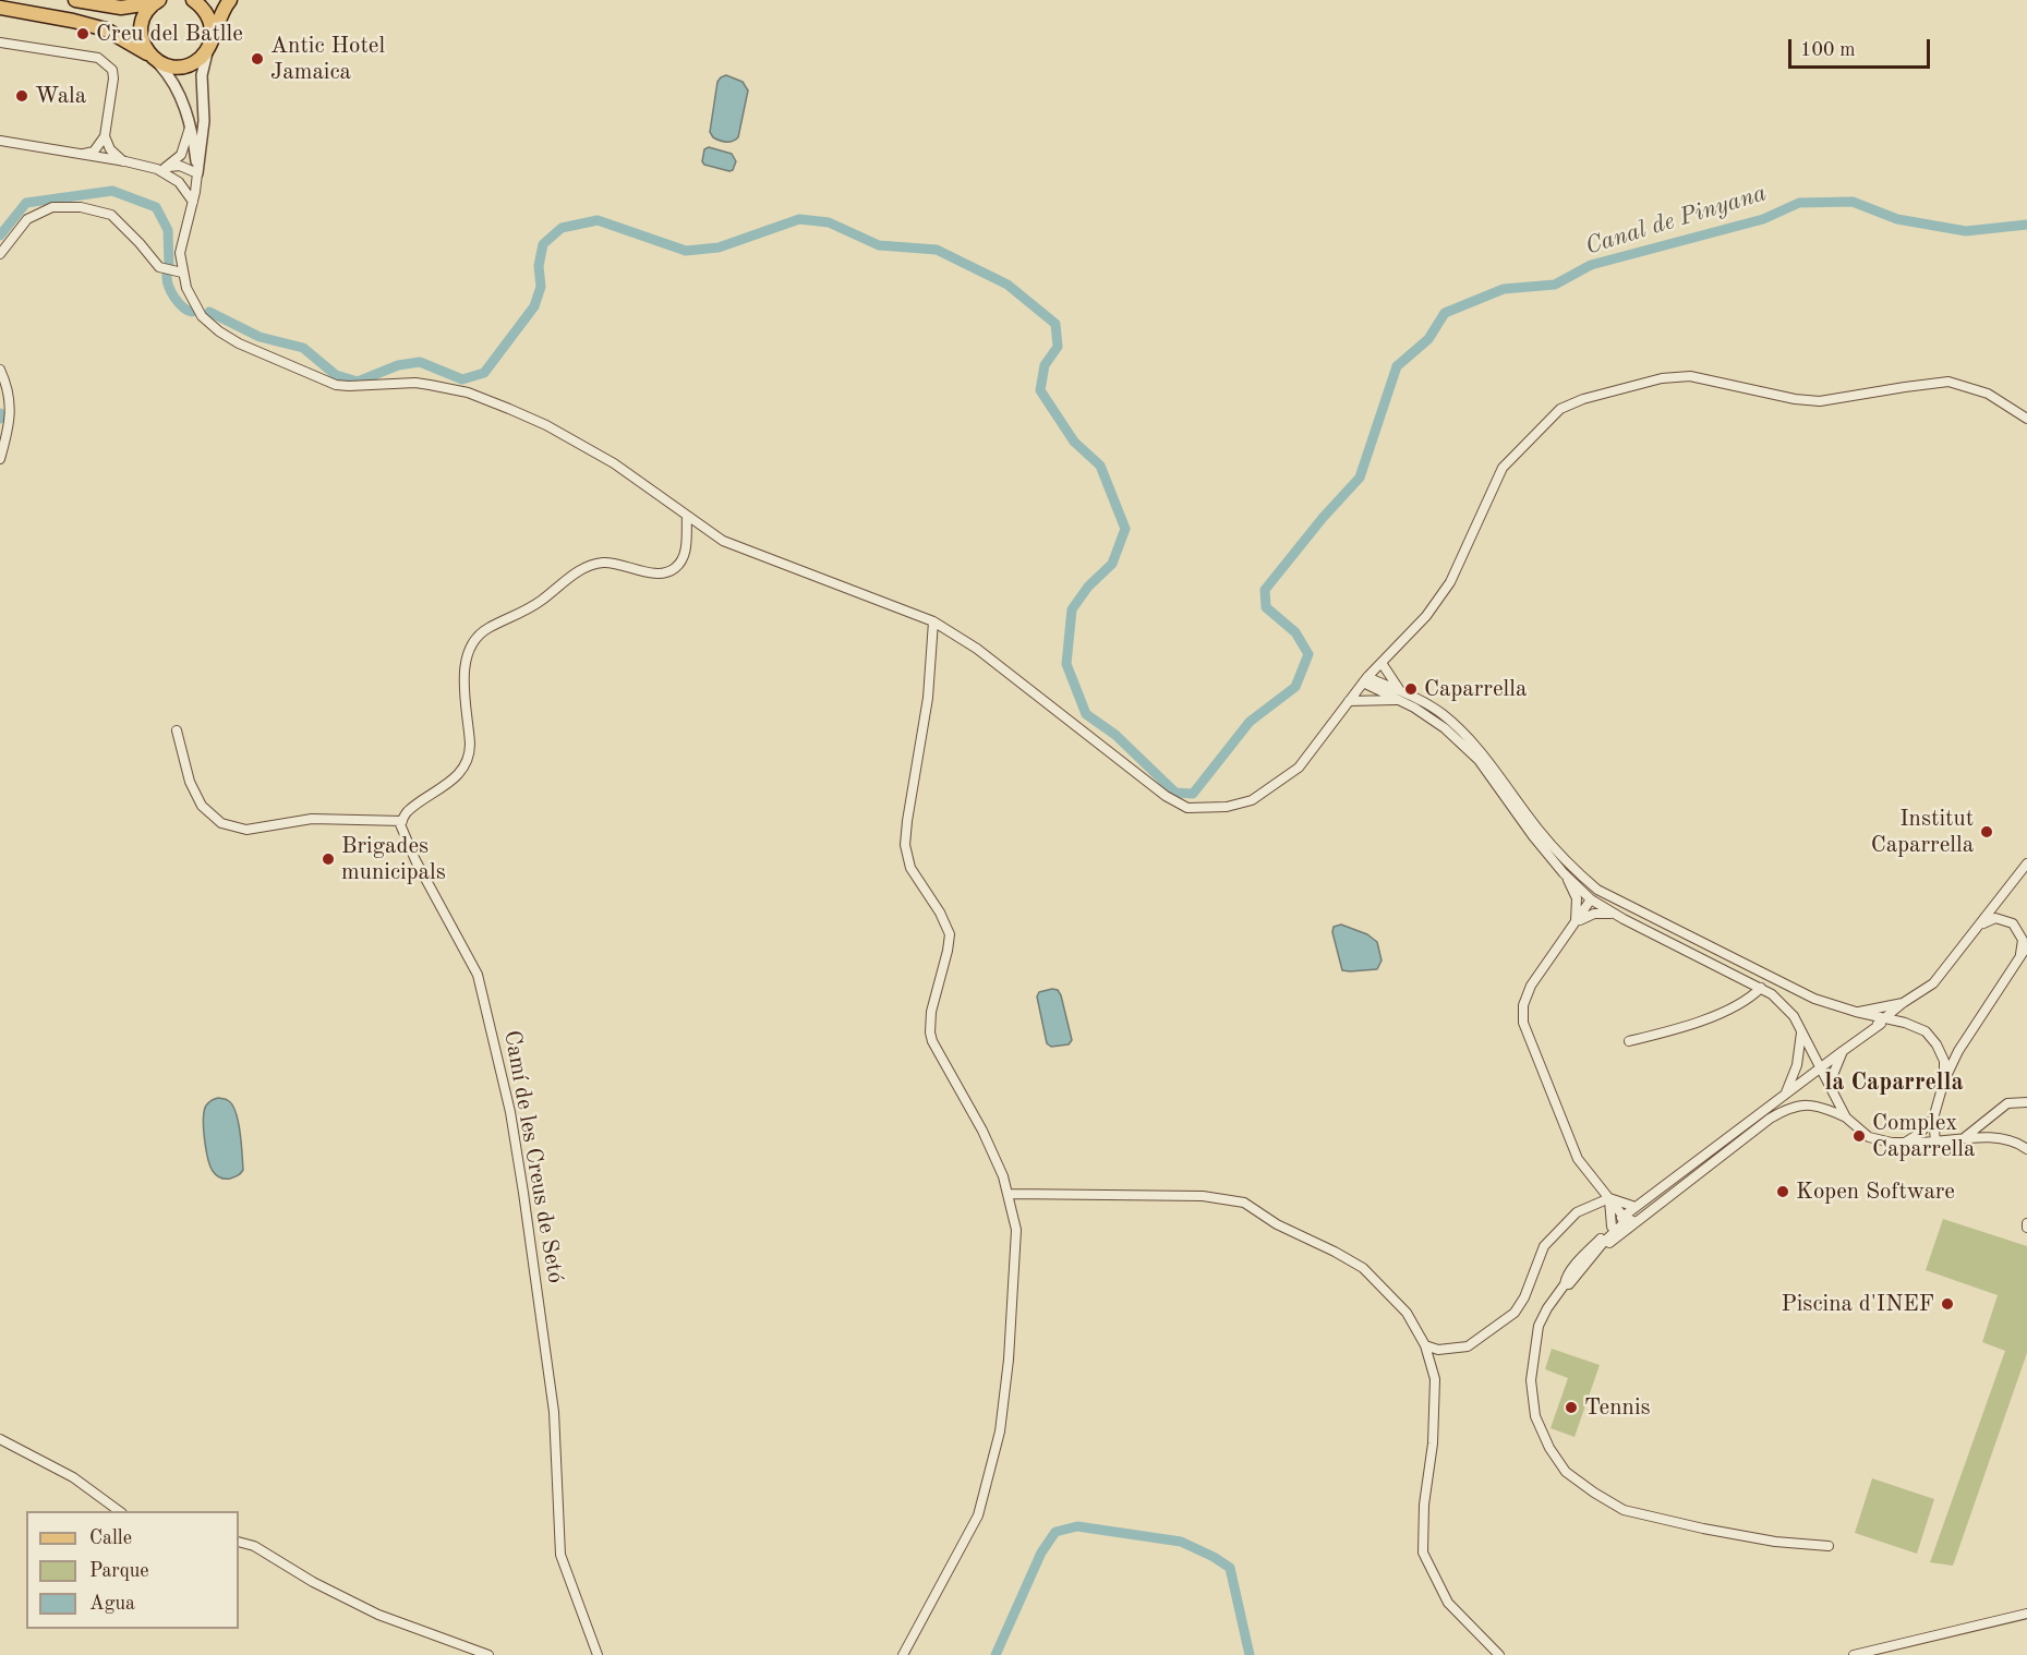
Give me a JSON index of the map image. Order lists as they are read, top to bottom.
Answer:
{
  "streets": {
    "street": ["Camí de les Creus de Setó"]
  },
  "districts": ["la Caparrella"],
  "water": ["Canal de Pinyana"],
  "places": [
    "Creu del Batlle",
    "Antic Hotel Jamaica",
    "Wala",
    "Caparrella",
    "Institut Caparrella",
    "Brigades municipals",
    "Complex Caparrella",
    "Kopen Software",
    "Piscina d'INEF",
    "Tennis"
  ],
  "legend": ["Calle", "Parque", "Agua"],
  "scale_bar": "100 m"
}
